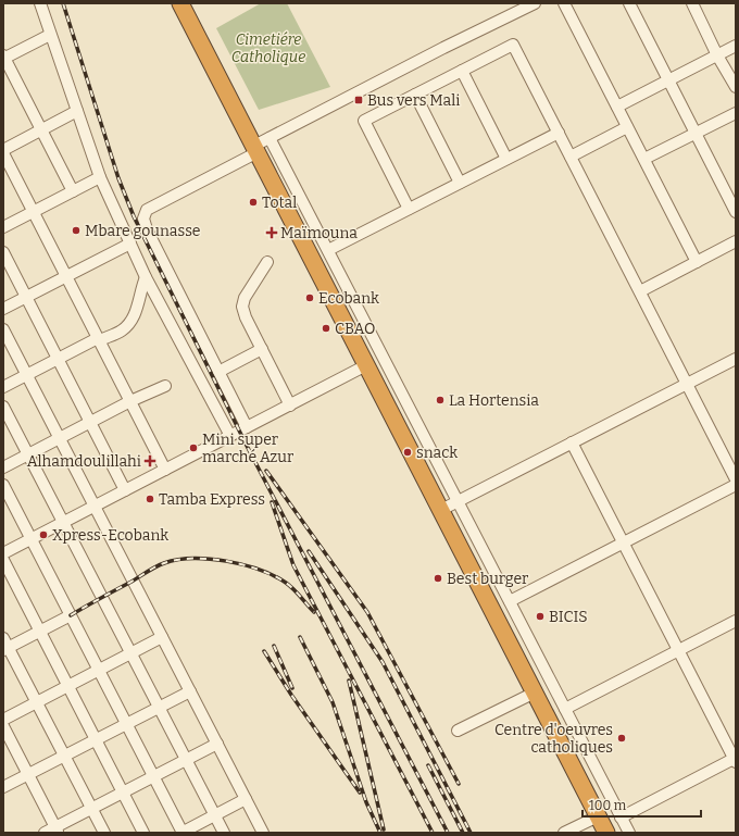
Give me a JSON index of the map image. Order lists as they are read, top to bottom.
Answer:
{
  "parks": ["Cimetiére Catholique"],
  "places": {
    "transit": ["Bus vers Mali"],
    "other": [
      "Total",
      "Mbare gounasse",
      "Ecobank",
      "CBAO",
      "La Hortensia",
      "Mini super marché Azur",
      "snack",
      "Tamba Express",
      "Xpress-Ecobank",
      "Best burger",
      "BICIS",
      "Centre d'oeuvres catholiques"
    ],
    "health": ["Maïmouna", "Alhamdoulillahi"]
  },
  "scale_bar": "100 m"
}
